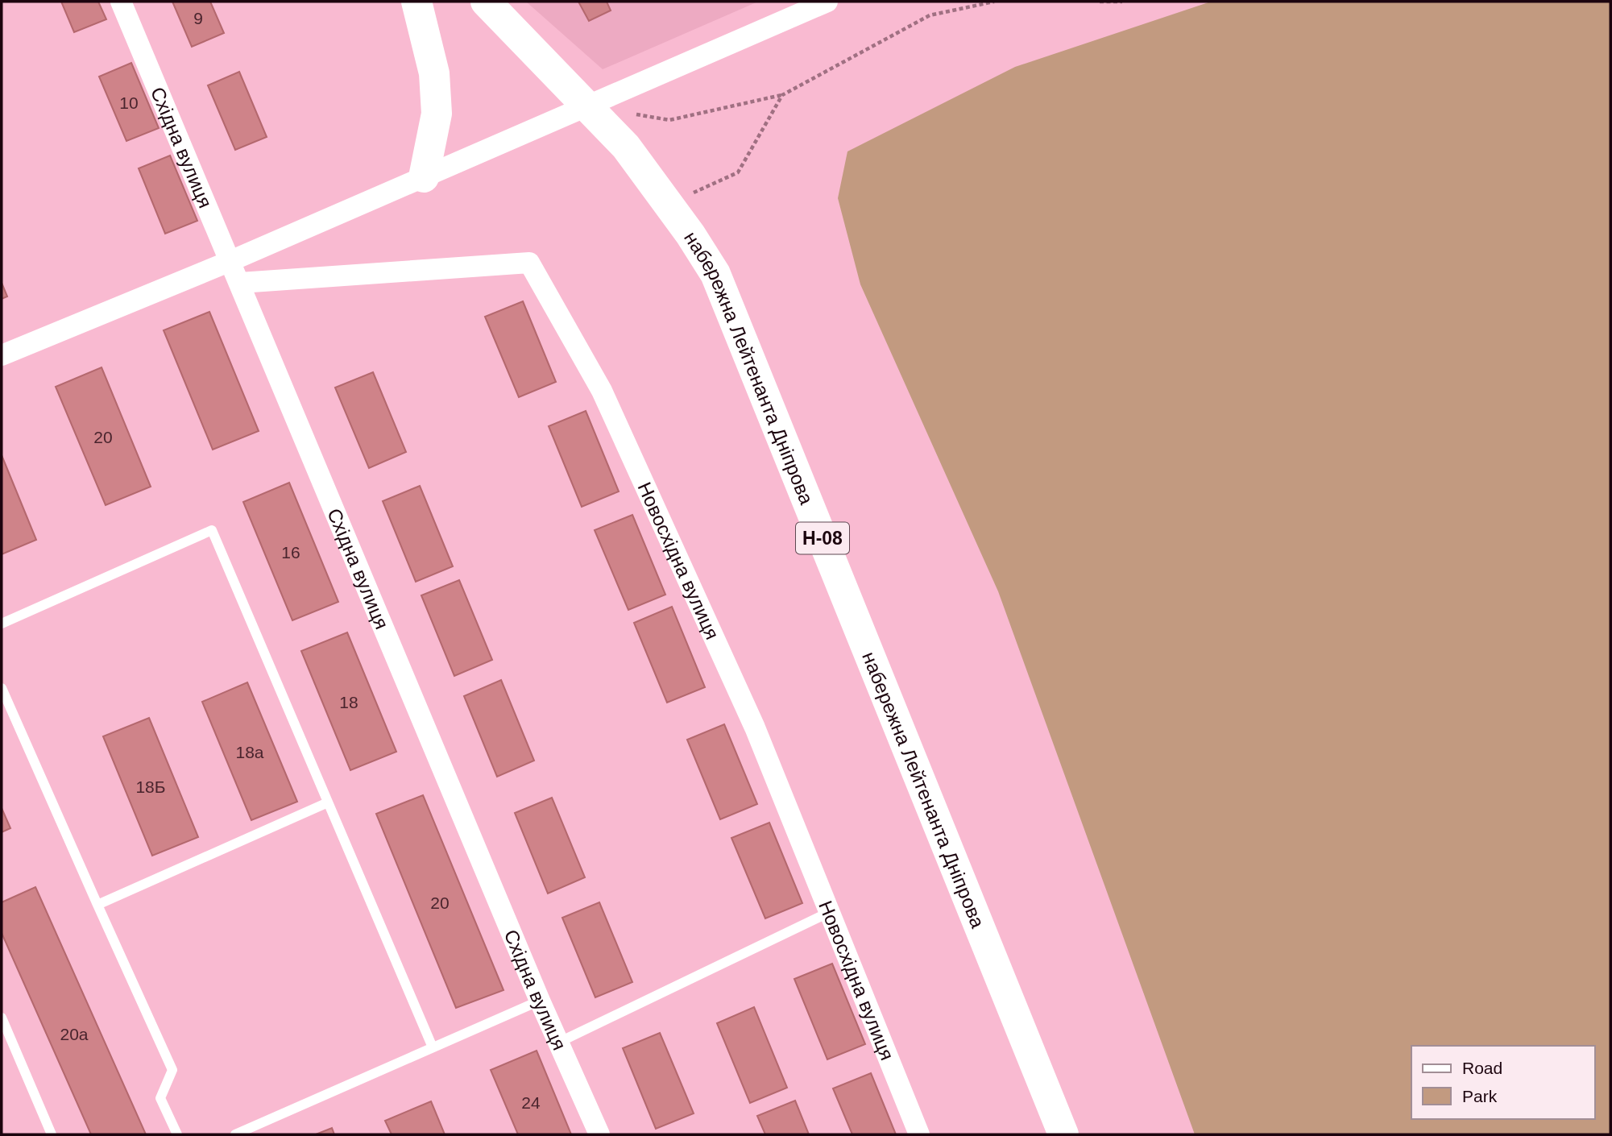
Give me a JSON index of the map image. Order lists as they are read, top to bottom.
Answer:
{
  "streets": {
    "main road": ["набережна Лейтенанта Дніпрова", "Н-08"],
    "street": ["Східна вулиця", "Новосхідна вулиця"]
  },
  "crossings": [
    ["Східна вулиця", "Новосхідна вулиця"]
  ],
  "house_numbers": [
    "9",
    "10",
    "20",
    "16",
    "18",
    "18а",
    "18Б",
    "20",
    "20а",
    "24"
  ],
  "legend": ["Road", "Park"]
}
